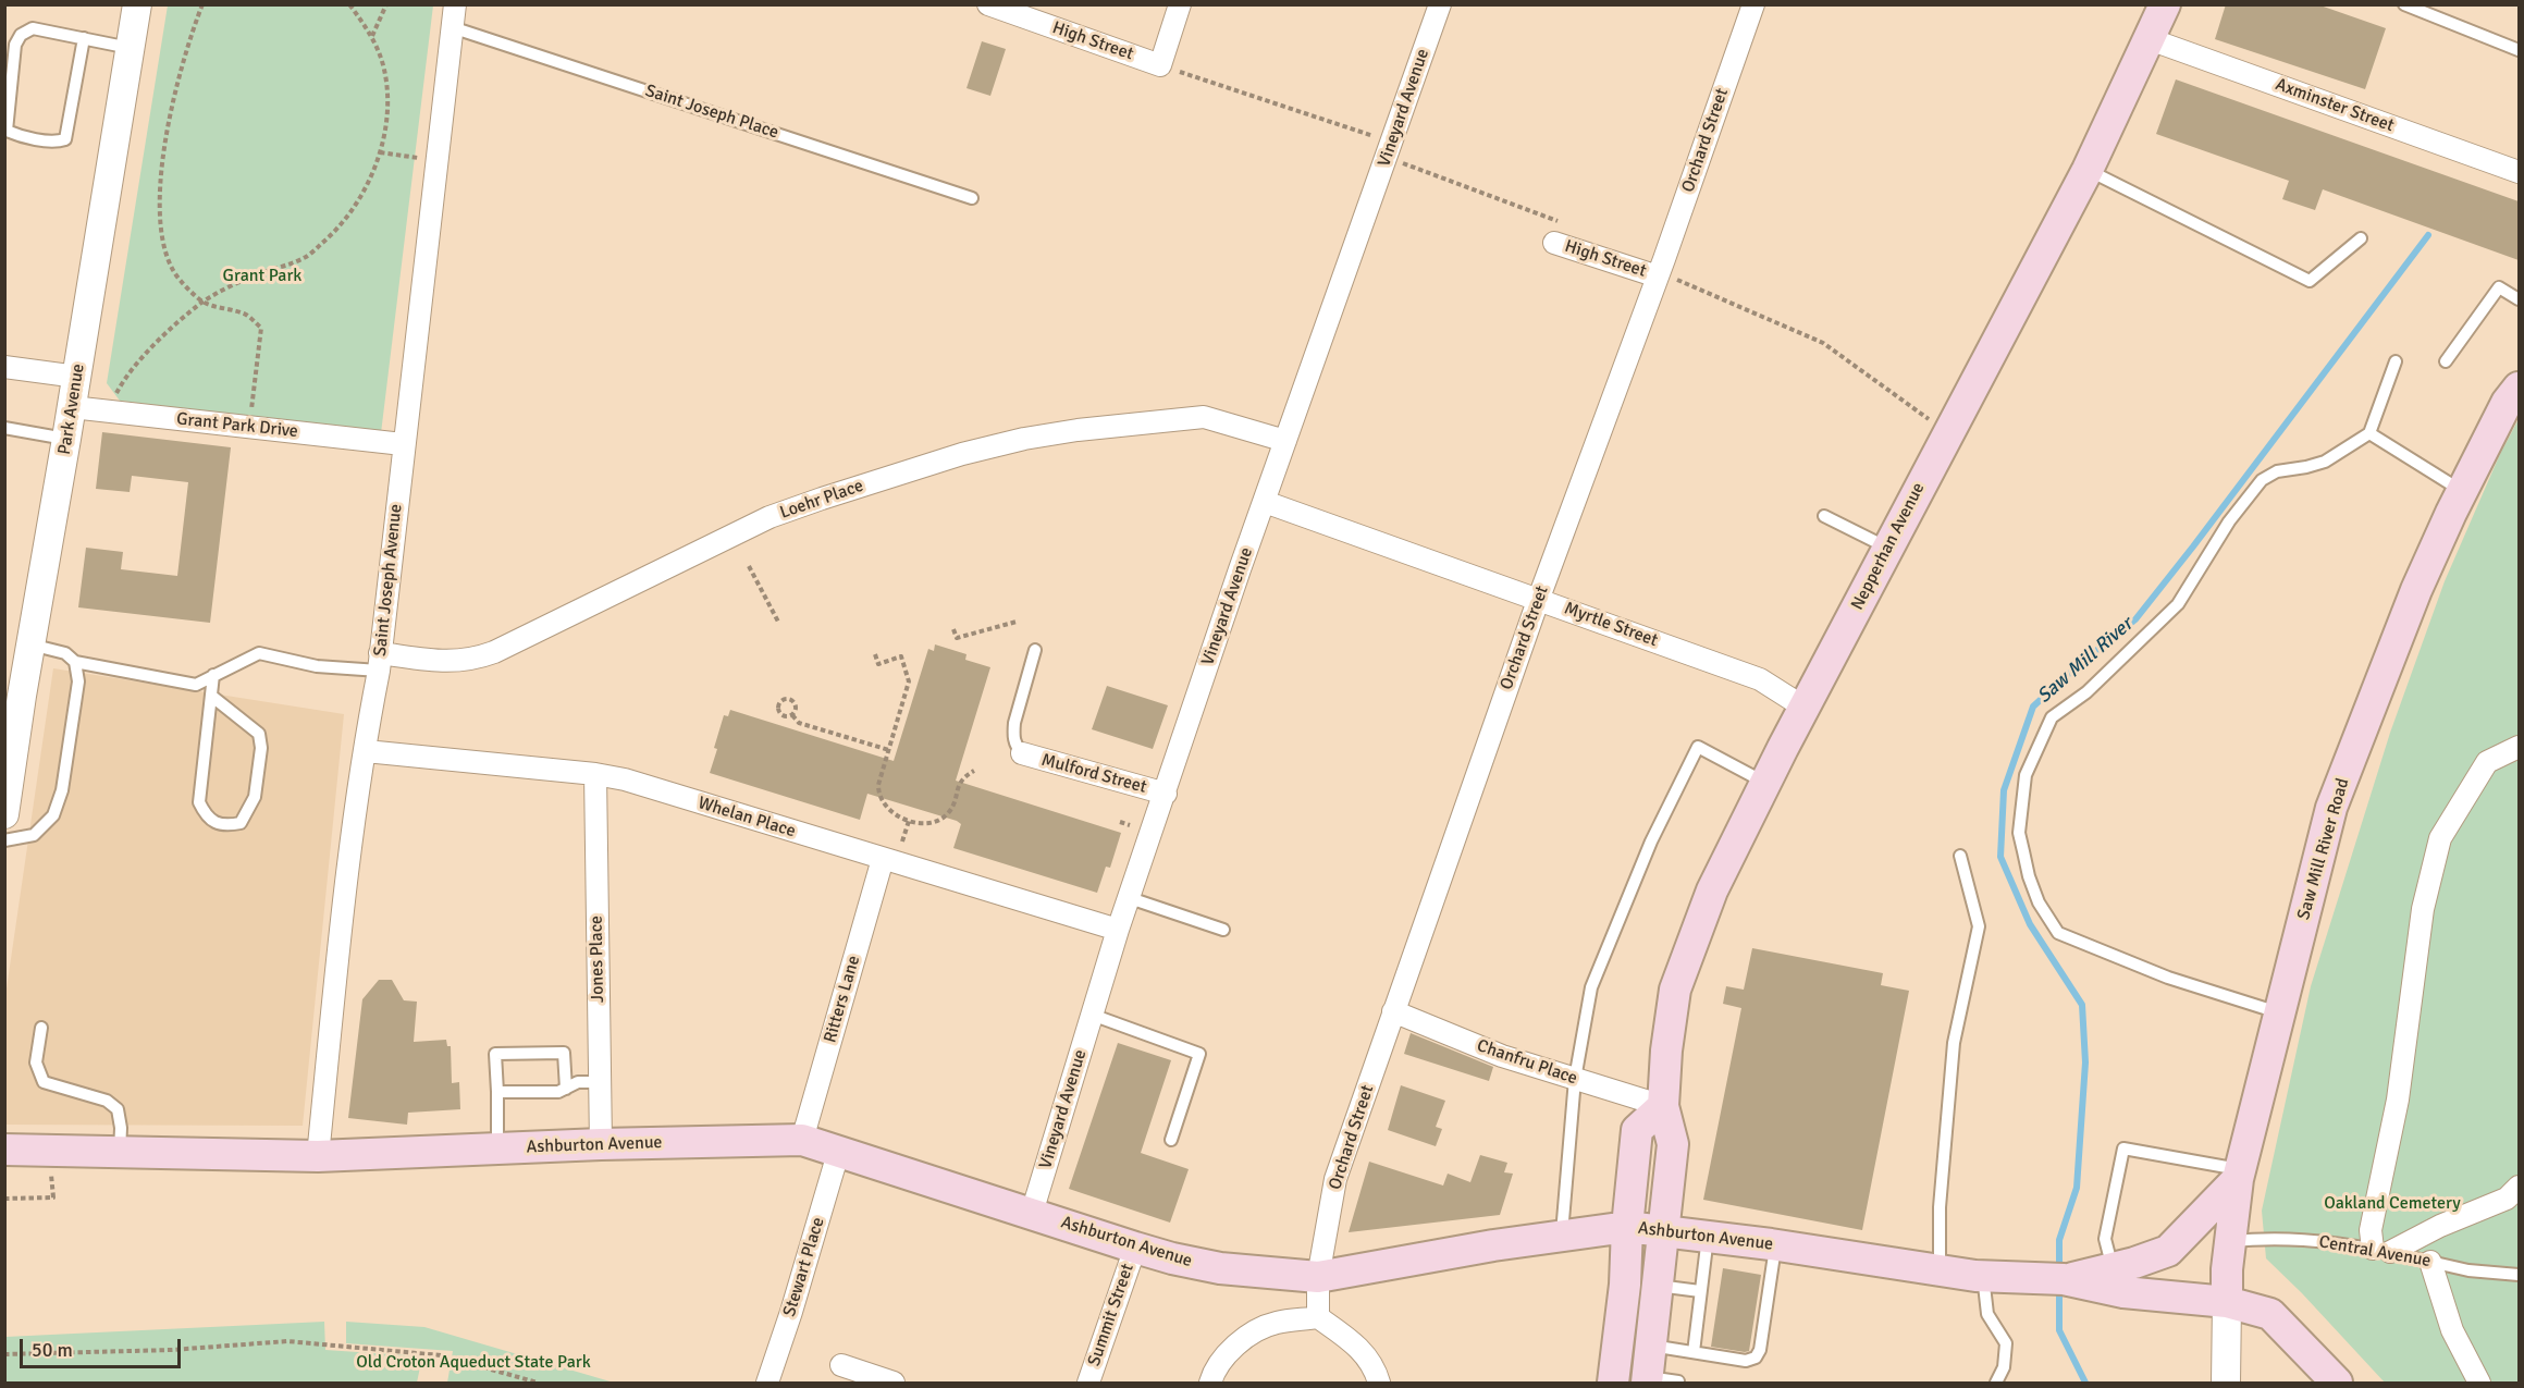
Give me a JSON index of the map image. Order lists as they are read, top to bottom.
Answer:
{
  "streets": {
    "main road": ["Nepperhan Avenue", "Saw Mill River Road", "Ashburton Avenue"],
    "street": [
      "High Street",
      "Axminster Street",
      "Vineyard Avenue",
      "Orchard Street",
      "Park Avenue",
      "Grant Park Drive",
      "Loehr Place",
      "Saint Joseph Avenue",
      "Myrtle Street",
      "Mulford Street",
      "Whelan Place",
      "Jones Place",
      "Ritters Lane",
      "Chanfru Place",
      "Stewart Place",
      "Summit Street"
    ],
    "lane": ["Saint Joseph Place", "Central Avenue"]
  },
  "crossings": [
    ["High Street", "Orchard Street"],
    ["Axminster Street", "Nepperhan Avenue"],
    ["Vineyard Avenue", "Loehr Place"],
    ["Vineyard Avenue", "Myrtle Street"],
    ["Vineyard Avenue", "Mulford Street"],
    ["Vineyard Avenue", "Whelan Place"],
    ["Vineyard Avenue", "Ashburton Avenue"],
    ["Saint Joseph Place", "Saint Joseph Avenue"],
    ["Orchard Street", "Myrtle Street"],
    ["Orchard Street", "Chanfru Place"],
    ["Orchard Street", "Ashburton Avenue"],
    ["Park Avenue", "Grant Park Drive"],
    ["Grant Park Drive", "Saint Joseph Avenue"],
    ["Loehr Place", "Saint Joseph Avenue"],
    ["Nepperhan Avenue", "Myrtle Street"],
    ["Nepperhan Avenue", "Chanfru Place"],
    ["Nepperhan Avenue", "Ashburton Avenue"],
    ["Saint Joseph Avenue", "Whelan Place"],
    ["Saint Joseph Avenue", "Ashburton Avenue"],
    ["Whelan Place", "Jones Place"],
    ["Whelan Place", "Ritters Lane"],
    ["Saw Mill River Road", "Ashburton Avenue"],
    ["Saw Mill River Road", "Central Avenue"],
    ["Jones Place", "Ashburton Avenue"],
    ["Ritters Lane", "Ashburton Avenue"],
    ["Ashburton Avenue", "Stewart Place"],
    ["Ashburton Avenue", "Summit Street"]
  ],
  "water": ["Saw Mill River"],
  "parks": ["Grant Park", "Oakland Cemetery", "Old Croton Aqueduct State Park"],
  "scale_bar": "50 m"
}
